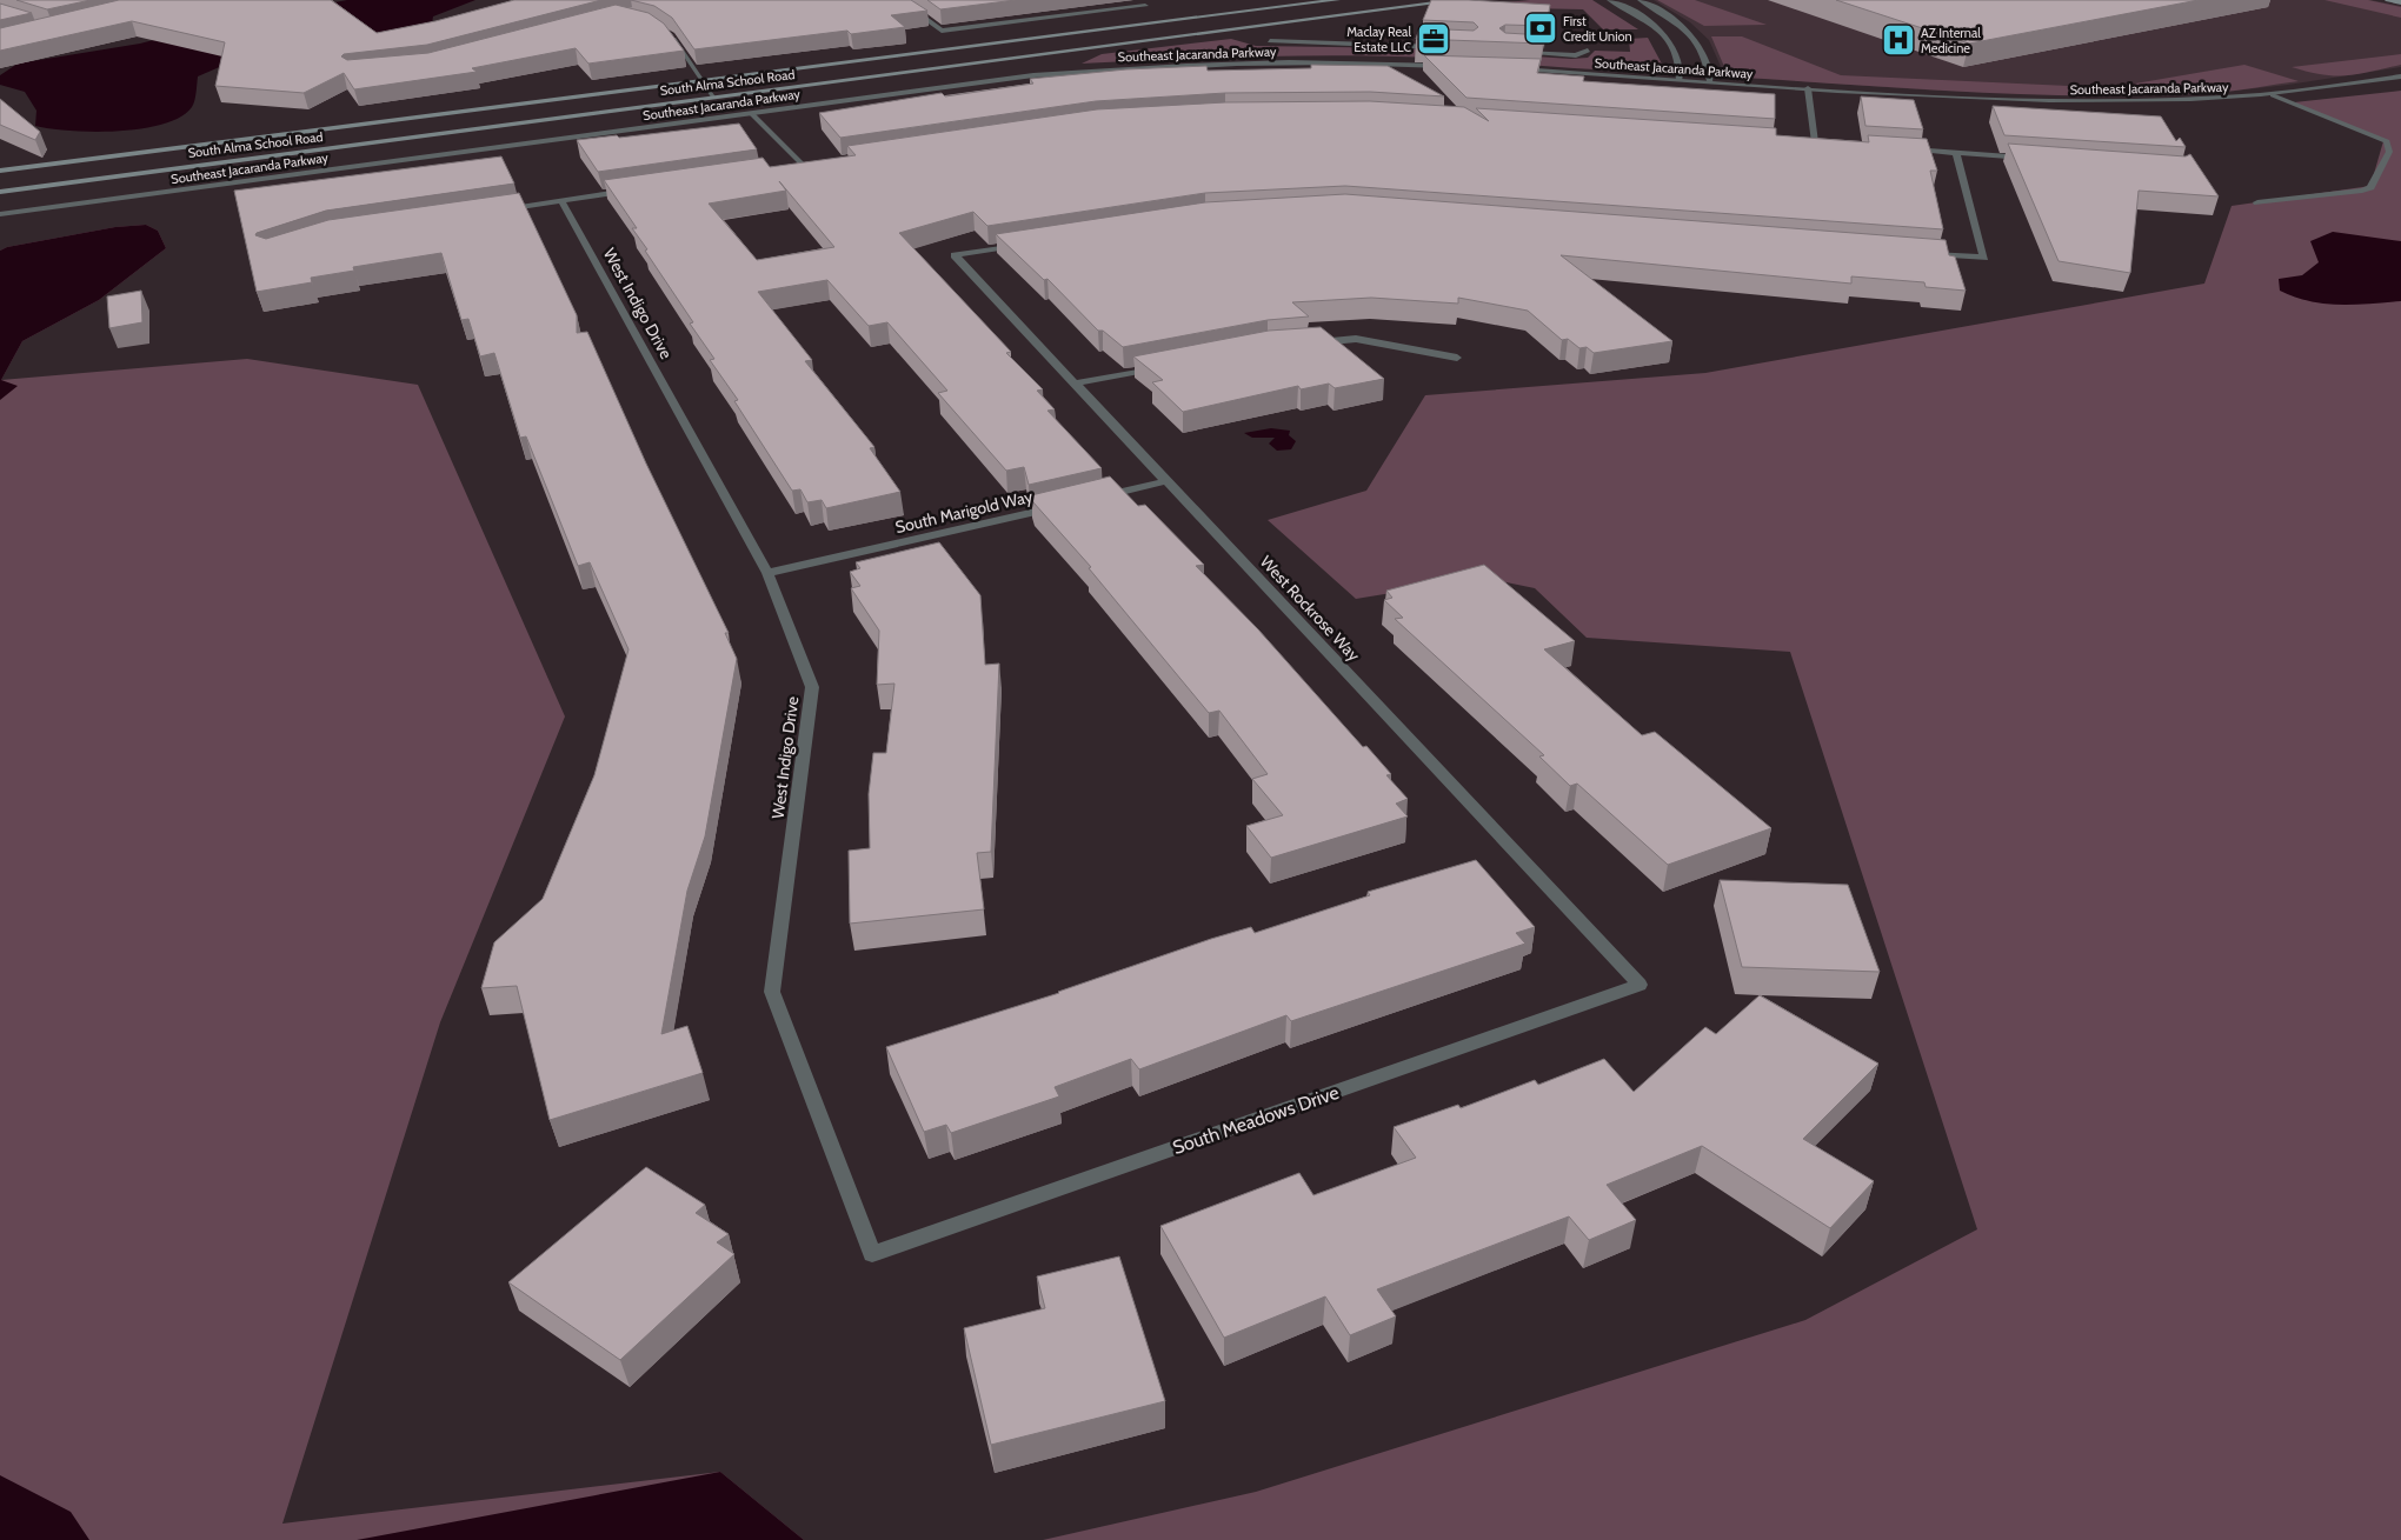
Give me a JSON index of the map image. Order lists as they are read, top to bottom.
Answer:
{
  "streets": {
    "main road": ["South Alma School Road"],
    "street": [
      "Southeast Jacaranda Parkway",
      "West Indigo Drive",
      "South Marigold Way",
      "West Rockrose Way",
      "South Meadows Drive"
    ]
  },
  "crossings": [
    ["West Indigo Drive", "South Marigold Way"],
    ["West Indigo Drive", "South Meadows Drive"],
    ["West Rockrose Way", "South Meadows Drive"]
  ],
  "places": {
    "bank": ["First Credit Union"],
    "office": ["Maclay Real Estate LLC"],
    "hospital": ["AZ Internal Medicine"]
  }
}
